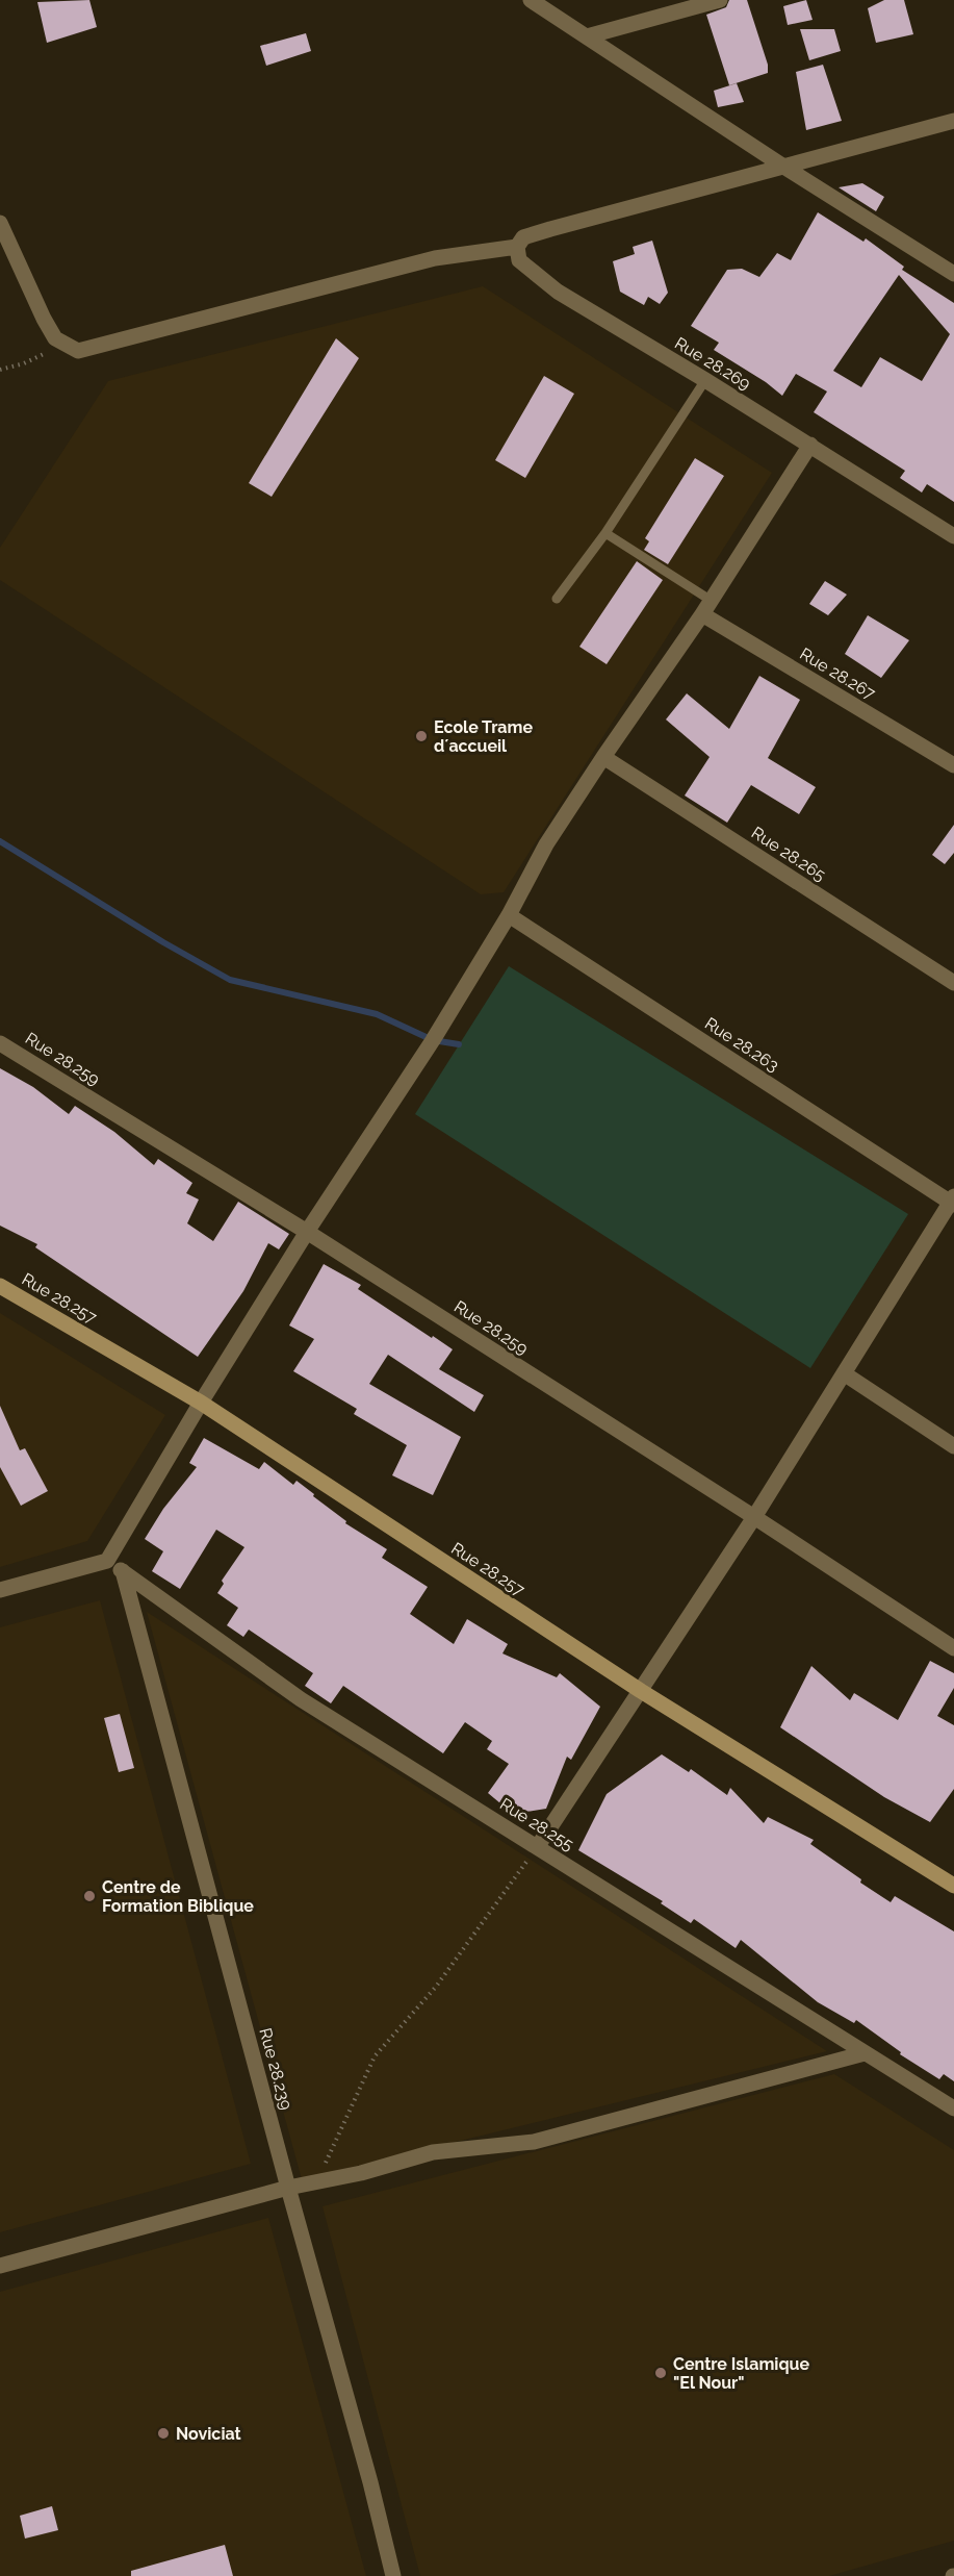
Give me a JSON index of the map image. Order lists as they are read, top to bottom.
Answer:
{
  "streets": {
    "street": [
      "Rue 28.269",
      "Rue 28.267",
      "Rue 28.265",
      "Rue 28.263",
      "Rue 28.259",
      "Rue 28.257",
      "Rue 28.255",
      "Rue 28.239"
    ]
  },
  "crossings": [
    ["Rue 28.255", "Rue 28.239"]
  ],
  "places": [
    "Ecole Trame d´accueil",
    "Centre de Formation Biblique",
    "Centre Islamique \"El Nour\"",
    "Noviciat"
  ]
}
